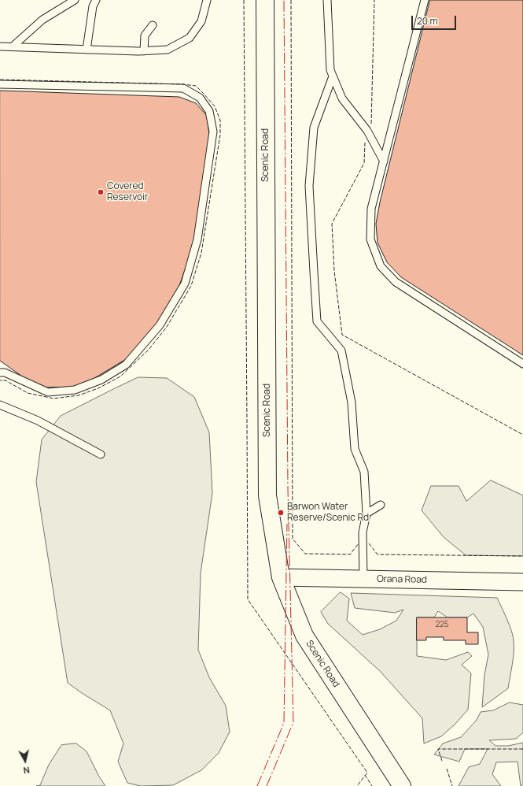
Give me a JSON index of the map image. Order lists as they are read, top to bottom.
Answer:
{
  "streets": {
    "main road": ["Scenic Road"],
    "street": ["Orana Road"]
  },
  "crossings": [
    ["Scenic Road", "Orana Road"]
  ],
  "places": ["Covered Reservoir", "Barwon Water Reserve/Scenic Rd"],
  "house_numbers": ["225"],
  "scale_bar": "20 m",
  "north": "bottom"
}
